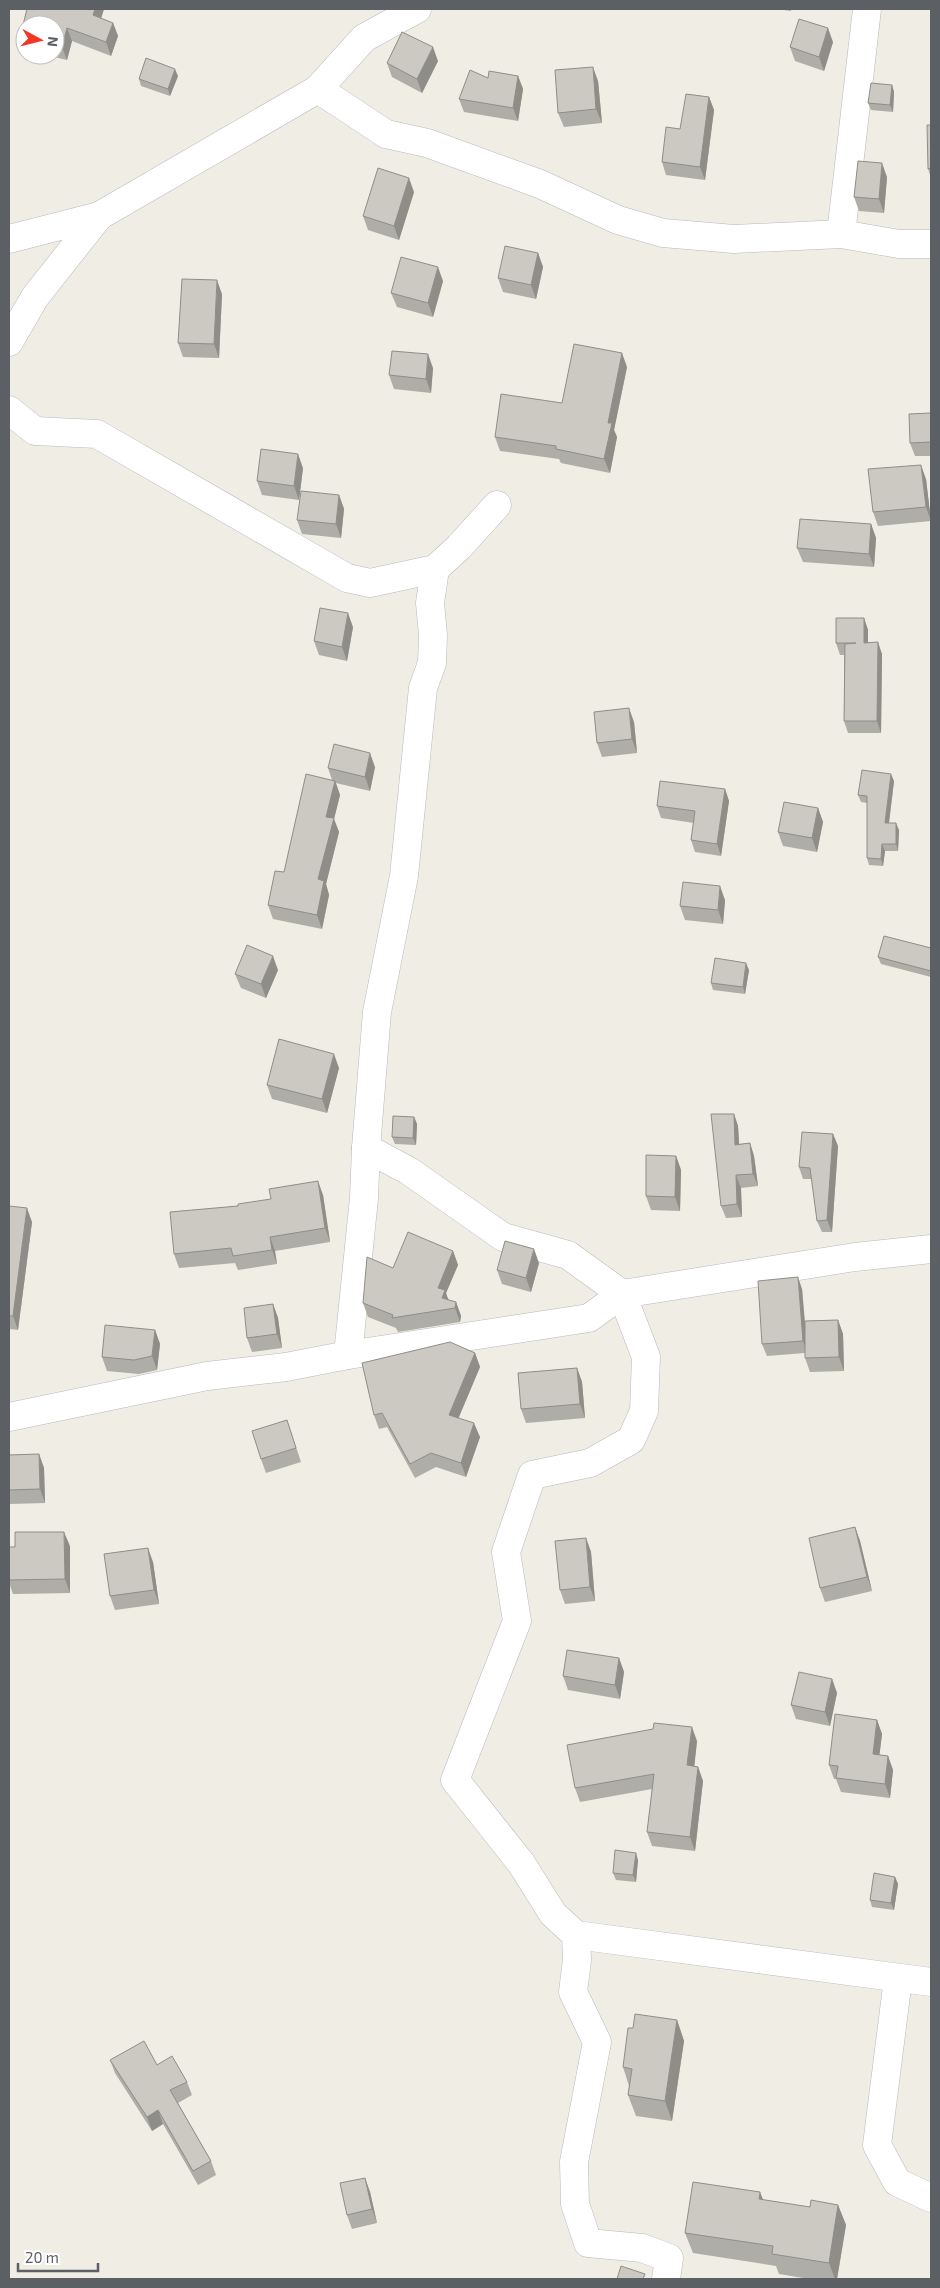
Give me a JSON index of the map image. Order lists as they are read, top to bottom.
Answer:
{
  "scale_bar": "20 m",
  "north": "right"
}
